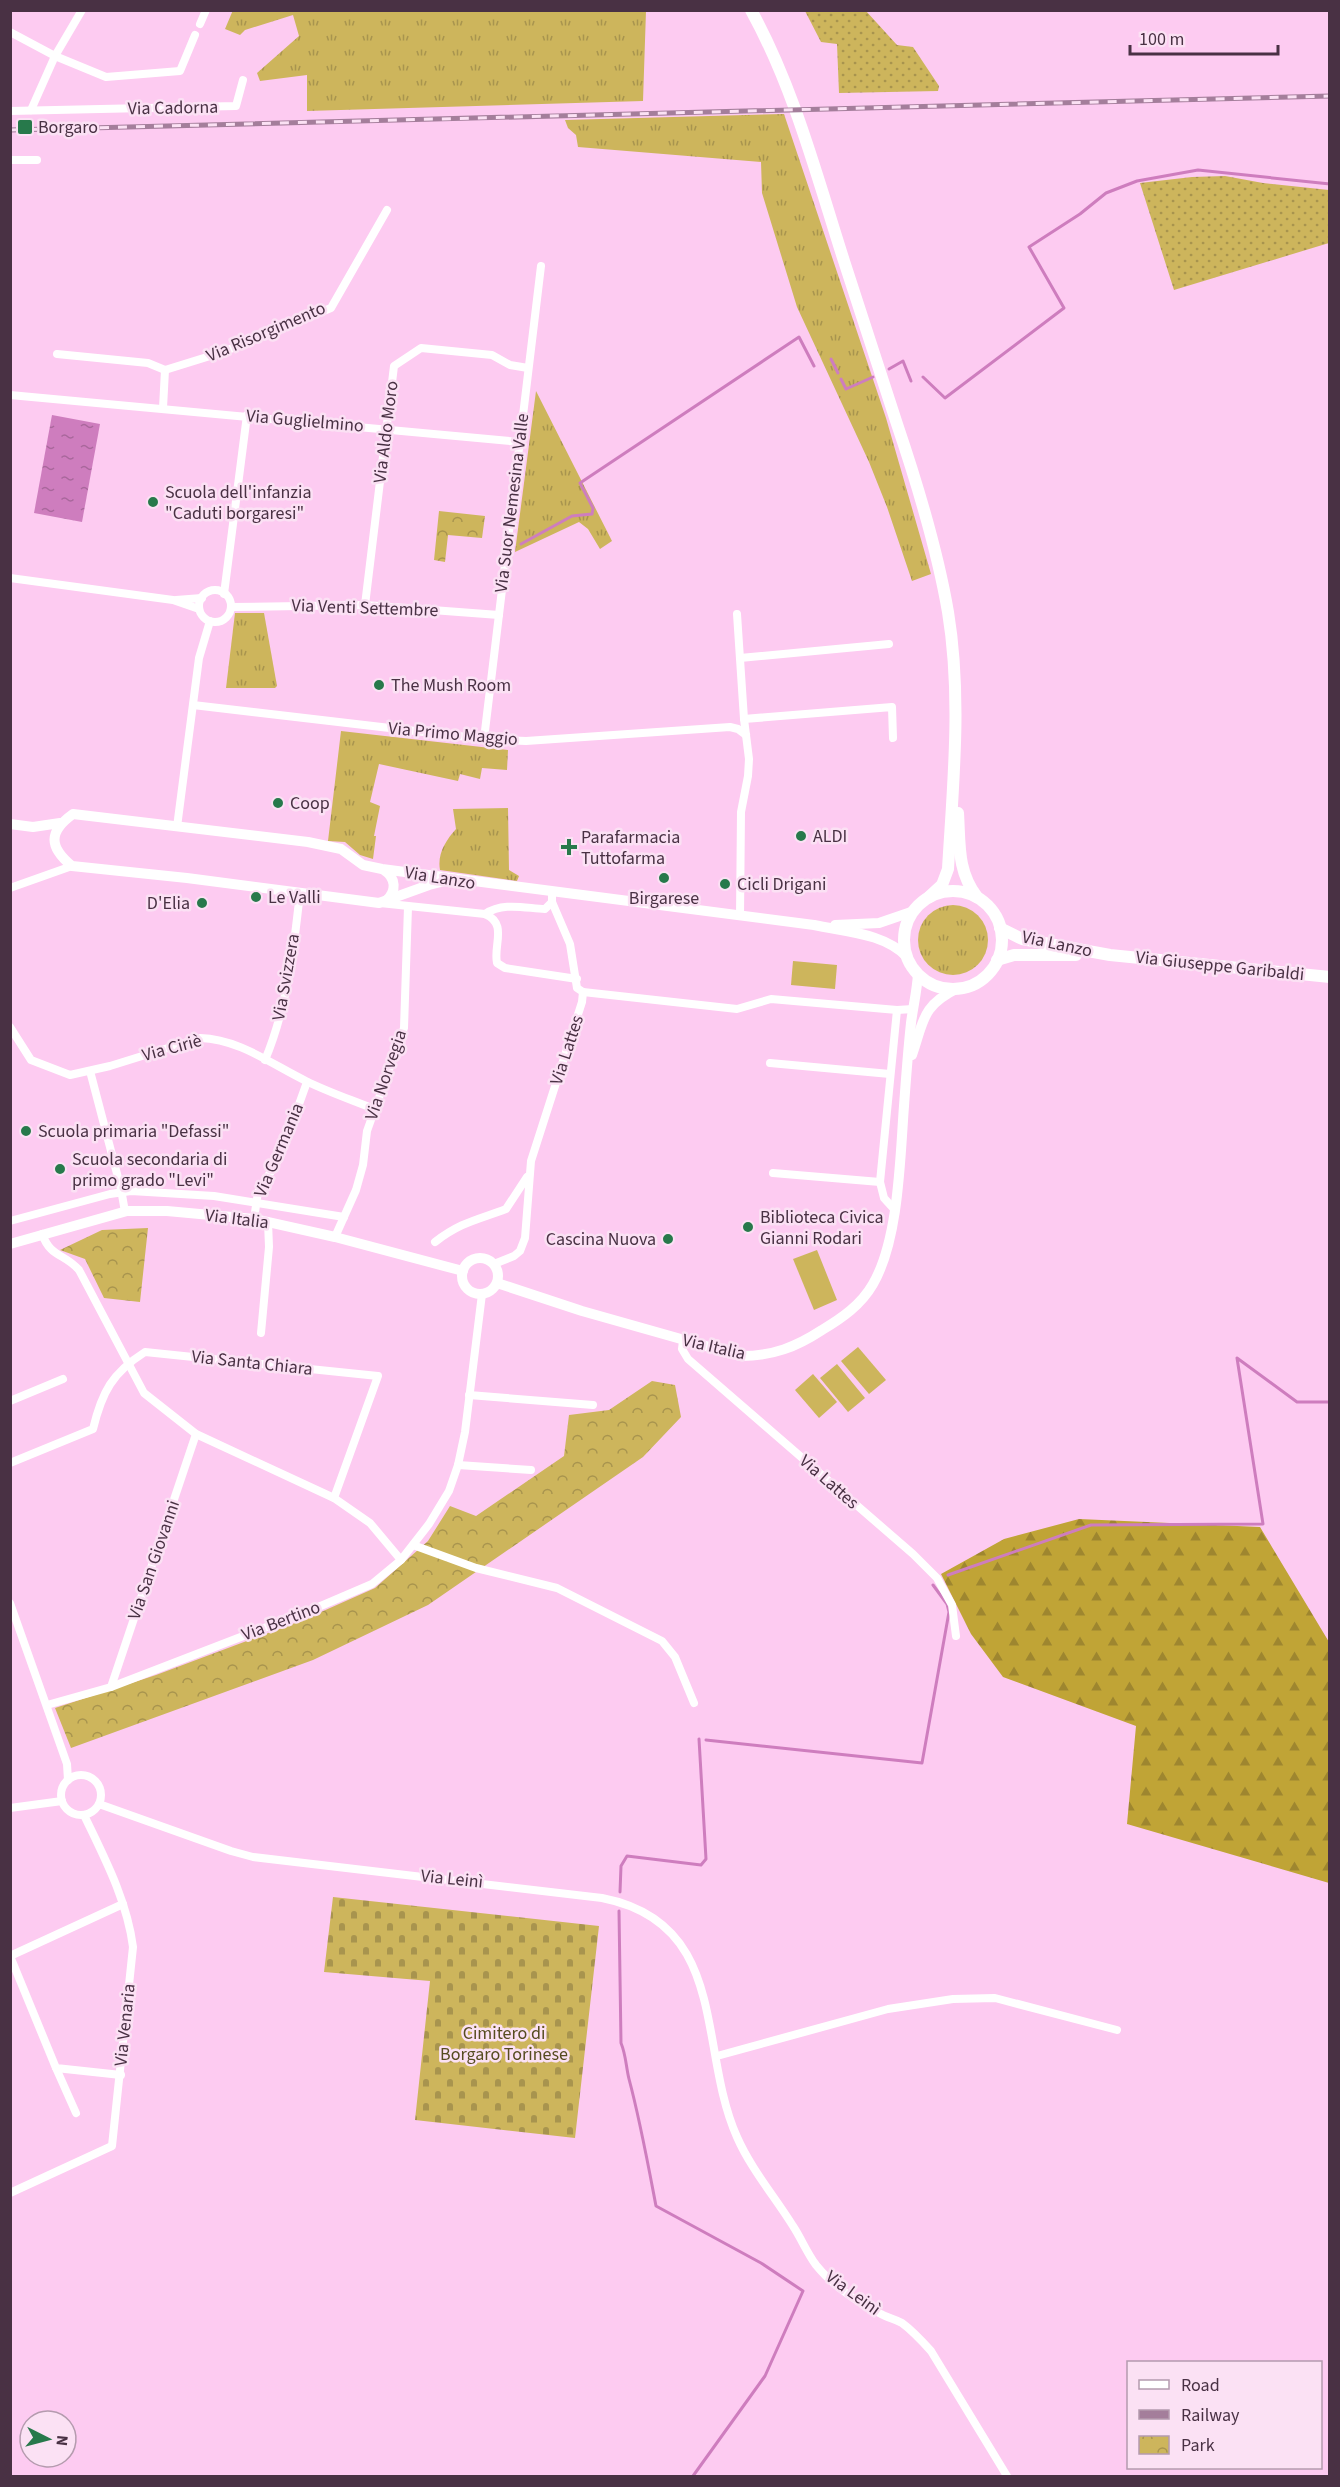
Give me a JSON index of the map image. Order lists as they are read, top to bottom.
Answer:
{
  "streets": {
    "main road": ["Via Lanzo", "Via Giuseppe Garibaldi"],
    "street": [
      "Via Cadorna",
      "Via Risorgimento",
      "Via Guglielmino",
      "Via Aldo Moro",
      "Via Suor Nemesina Valle",
      "Via Venti Settembre",
      "Via Primo Maggio",
      "Via Svizzera",
      "Via Ciriè",
      "Via Lattes",
      "Via Norvegia",
      "Via Germania",
      "Via Italia",
      "Via Santa Chiara",
      "Via San Giovanni",
      "Via Bertino",
      "Via Leinì",
      "Via Venaria"
    ]
  },
  "crossings": [
    ["Via Guglielmino", "Via Aldo Moro"],
    ["Via Guglielmino", "Via Suor Nemesina Valle"],
    ["Via Aldo Moro", "Via Suor Nemesina Valle"],
    ["Via Aldo Moro", "Via Venti Settembre"],
    ["Via Suor Nemesina Valle", "Via Venti Settembre"],
    ["Via Suor Nemesina Valle", "Via Primo Maggio"],
    ["Via Lanzo", "Via Giuseppe Garibaldi"],
    ["Via Lanzo", "Via Svizzera"],
    ["Via Lanzo", "Via Lattes"],
    ["Via Lanzo", "Via Norvegia"],
    ["Via Lanzo", "Via Italia"],
    ["Via Svizzera", "Via Ciriè"],
    ["Via Ciriè", "Via Norvegia"],
    ["Via Ciriè", "Via Germania"],
    ["Via Lattes", "Via Italia"],
    ["Via Lattes", "Via Bertino"],
    ["Via Norvegia", "Via Italia"],
    ["Via Germania", "Via Italia"],
    ["Via Italia", "Via Bertino"],
    ["Via San Giovanni", "Via Bertino"],
    ["Via Leinì", "Via Venaria"]
  ],
  "parks": ["Cimitero di Borgaro Torinese"],
  "places": {
    "transit": ["Borgaro"],
    "other": [
      "Scuola dell'infanzia \"Caduti borgaresi\"",
      "The Mush Room",
      "Coop",
      "ALDI",
      "Birgarese",
      "Cicli Drigani",
      "Le Valli",
      "D'Elia",
      "Scuola primaria \"Defassi\"",
      "Scuola secondaria di primo grado \"Levi\"",
      "Biblioteca Civica Gianni Rodari",
      "Cascina Nuova"
    ],
    "health": ["Parafarmacia Tuttofarma"]
  },
  "legend": ["Road", "Railway", "Park"],
  "scale_bar": "100 m",
  "north": "right"
}
